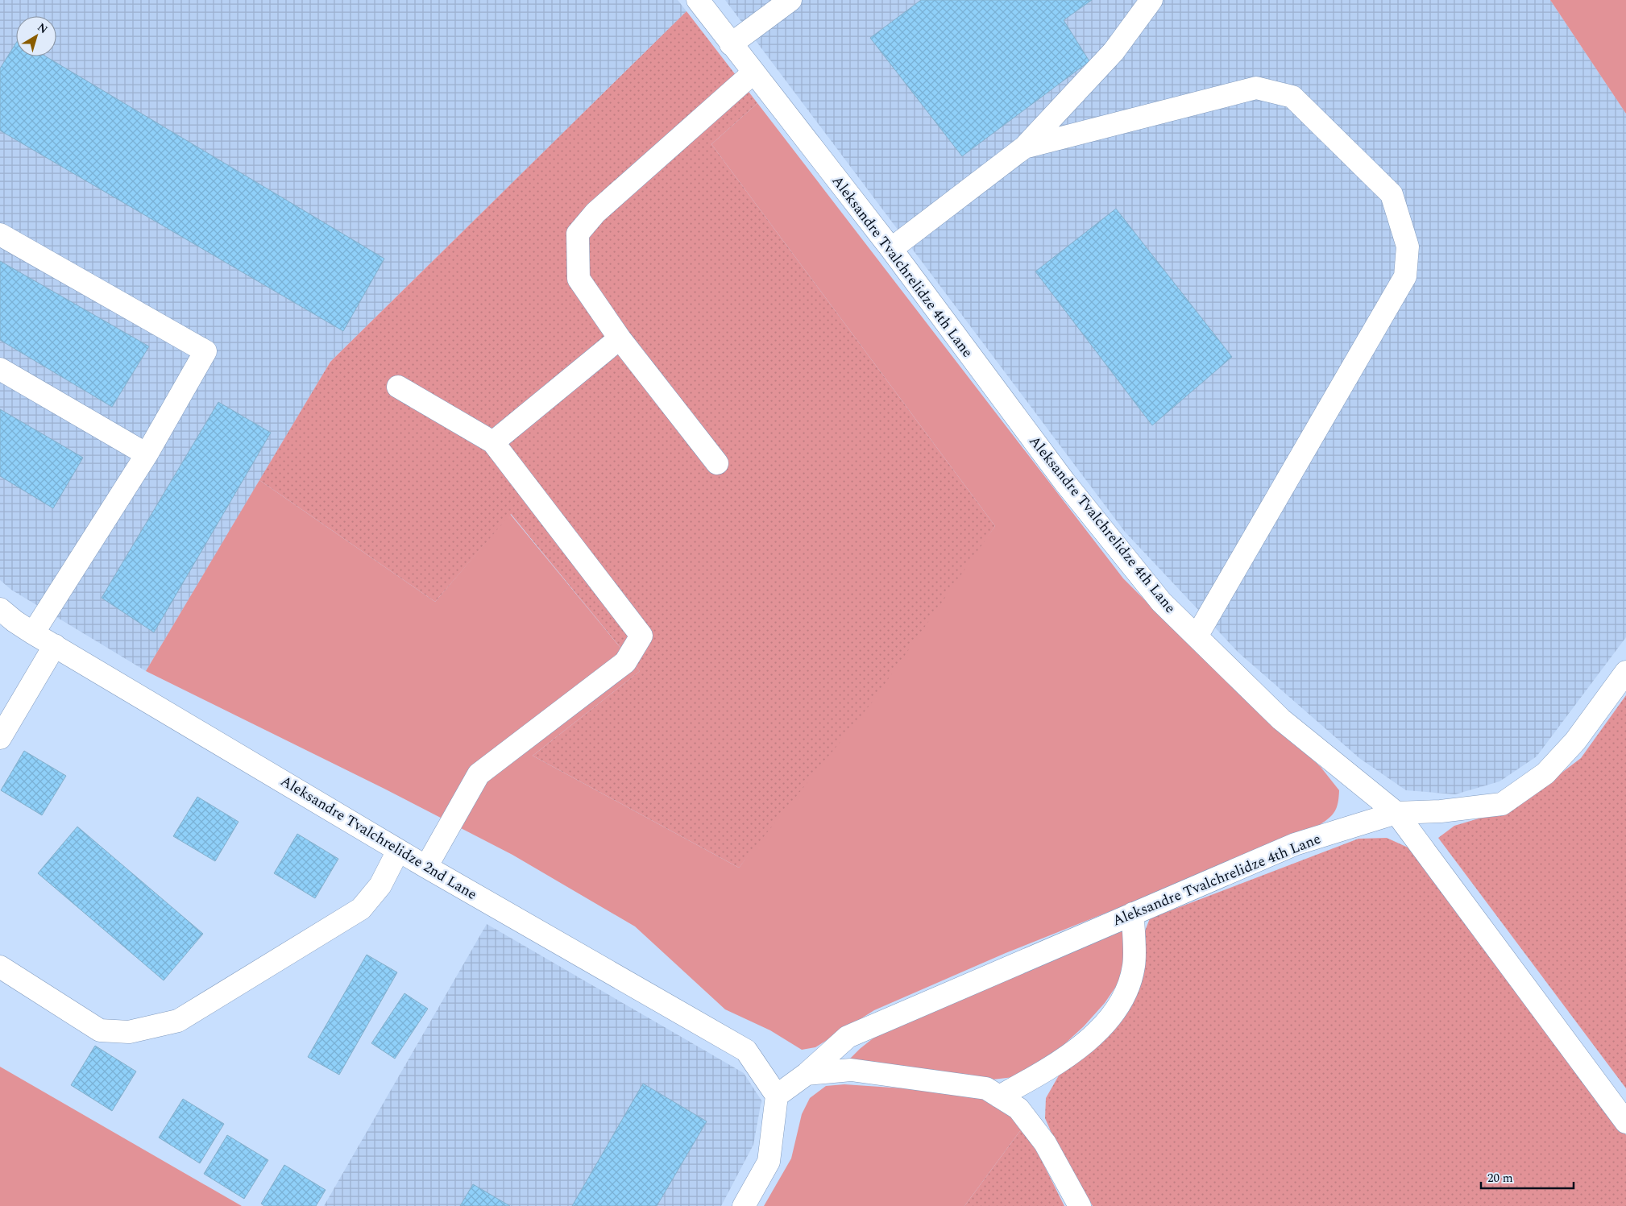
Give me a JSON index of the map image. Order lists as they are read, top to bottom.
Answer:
{
  "streets": {
    "street": ["Aleksandre Tvalchrelidze 4th Lane", "Aleksandre Tvalchrelidze 2nd Lane"]
  },
  "crossings": [
    ["Aleksandre Tvalchrelidze 4th Lane", "Aleksandre Tvalchrelidze 2nd Lane"]
  ],
  "scale_bar": "20 m",
  "north": "top right"
}
